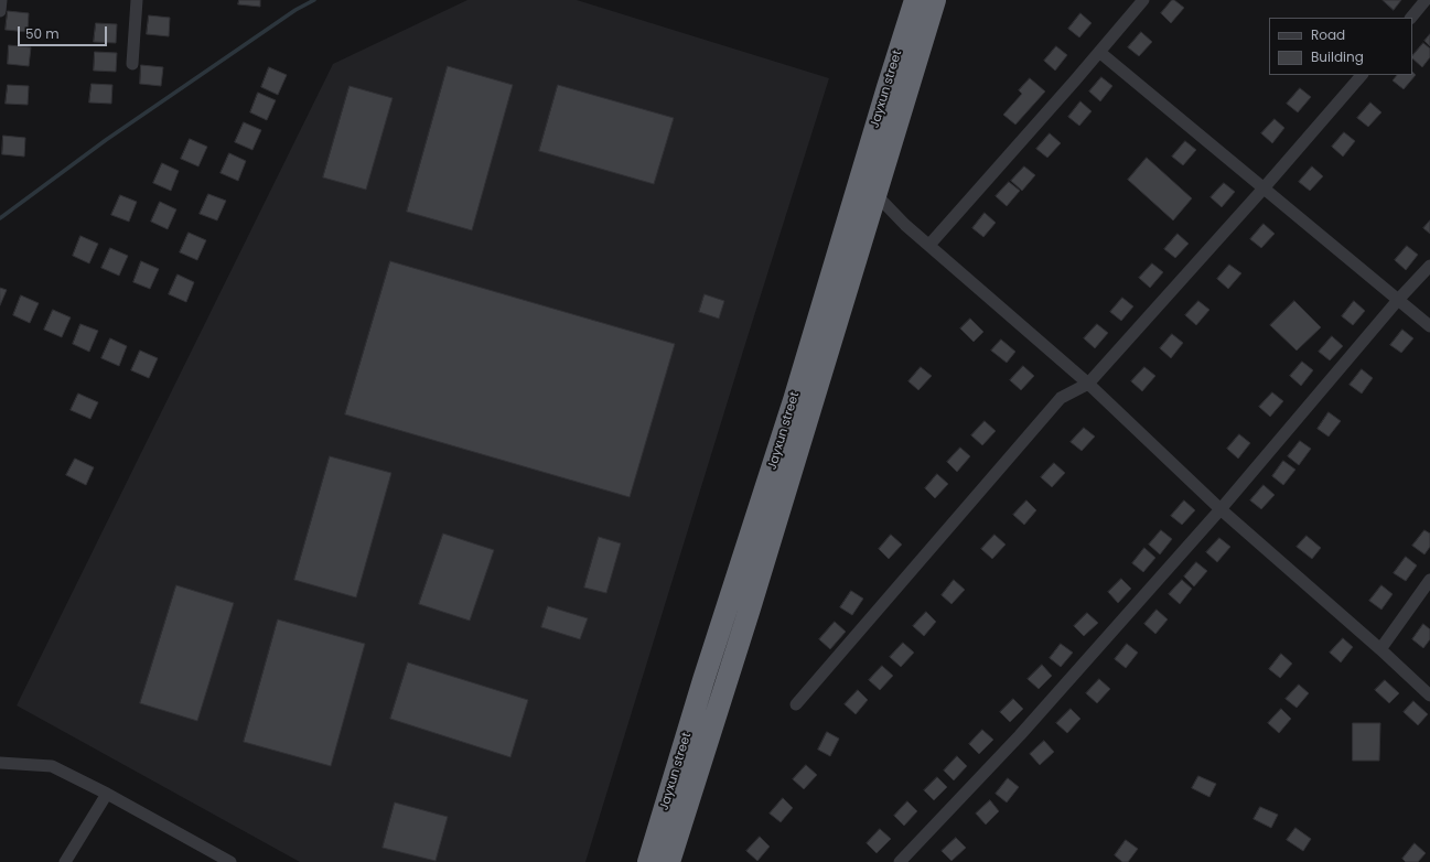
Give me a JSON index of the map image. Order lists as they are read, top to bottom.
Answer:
{
  "streets": {
    "highway": ["Jayxun street"]
  },
  "legend": ["Road", "Building"],
  "scale_bar": "50 m"
}
